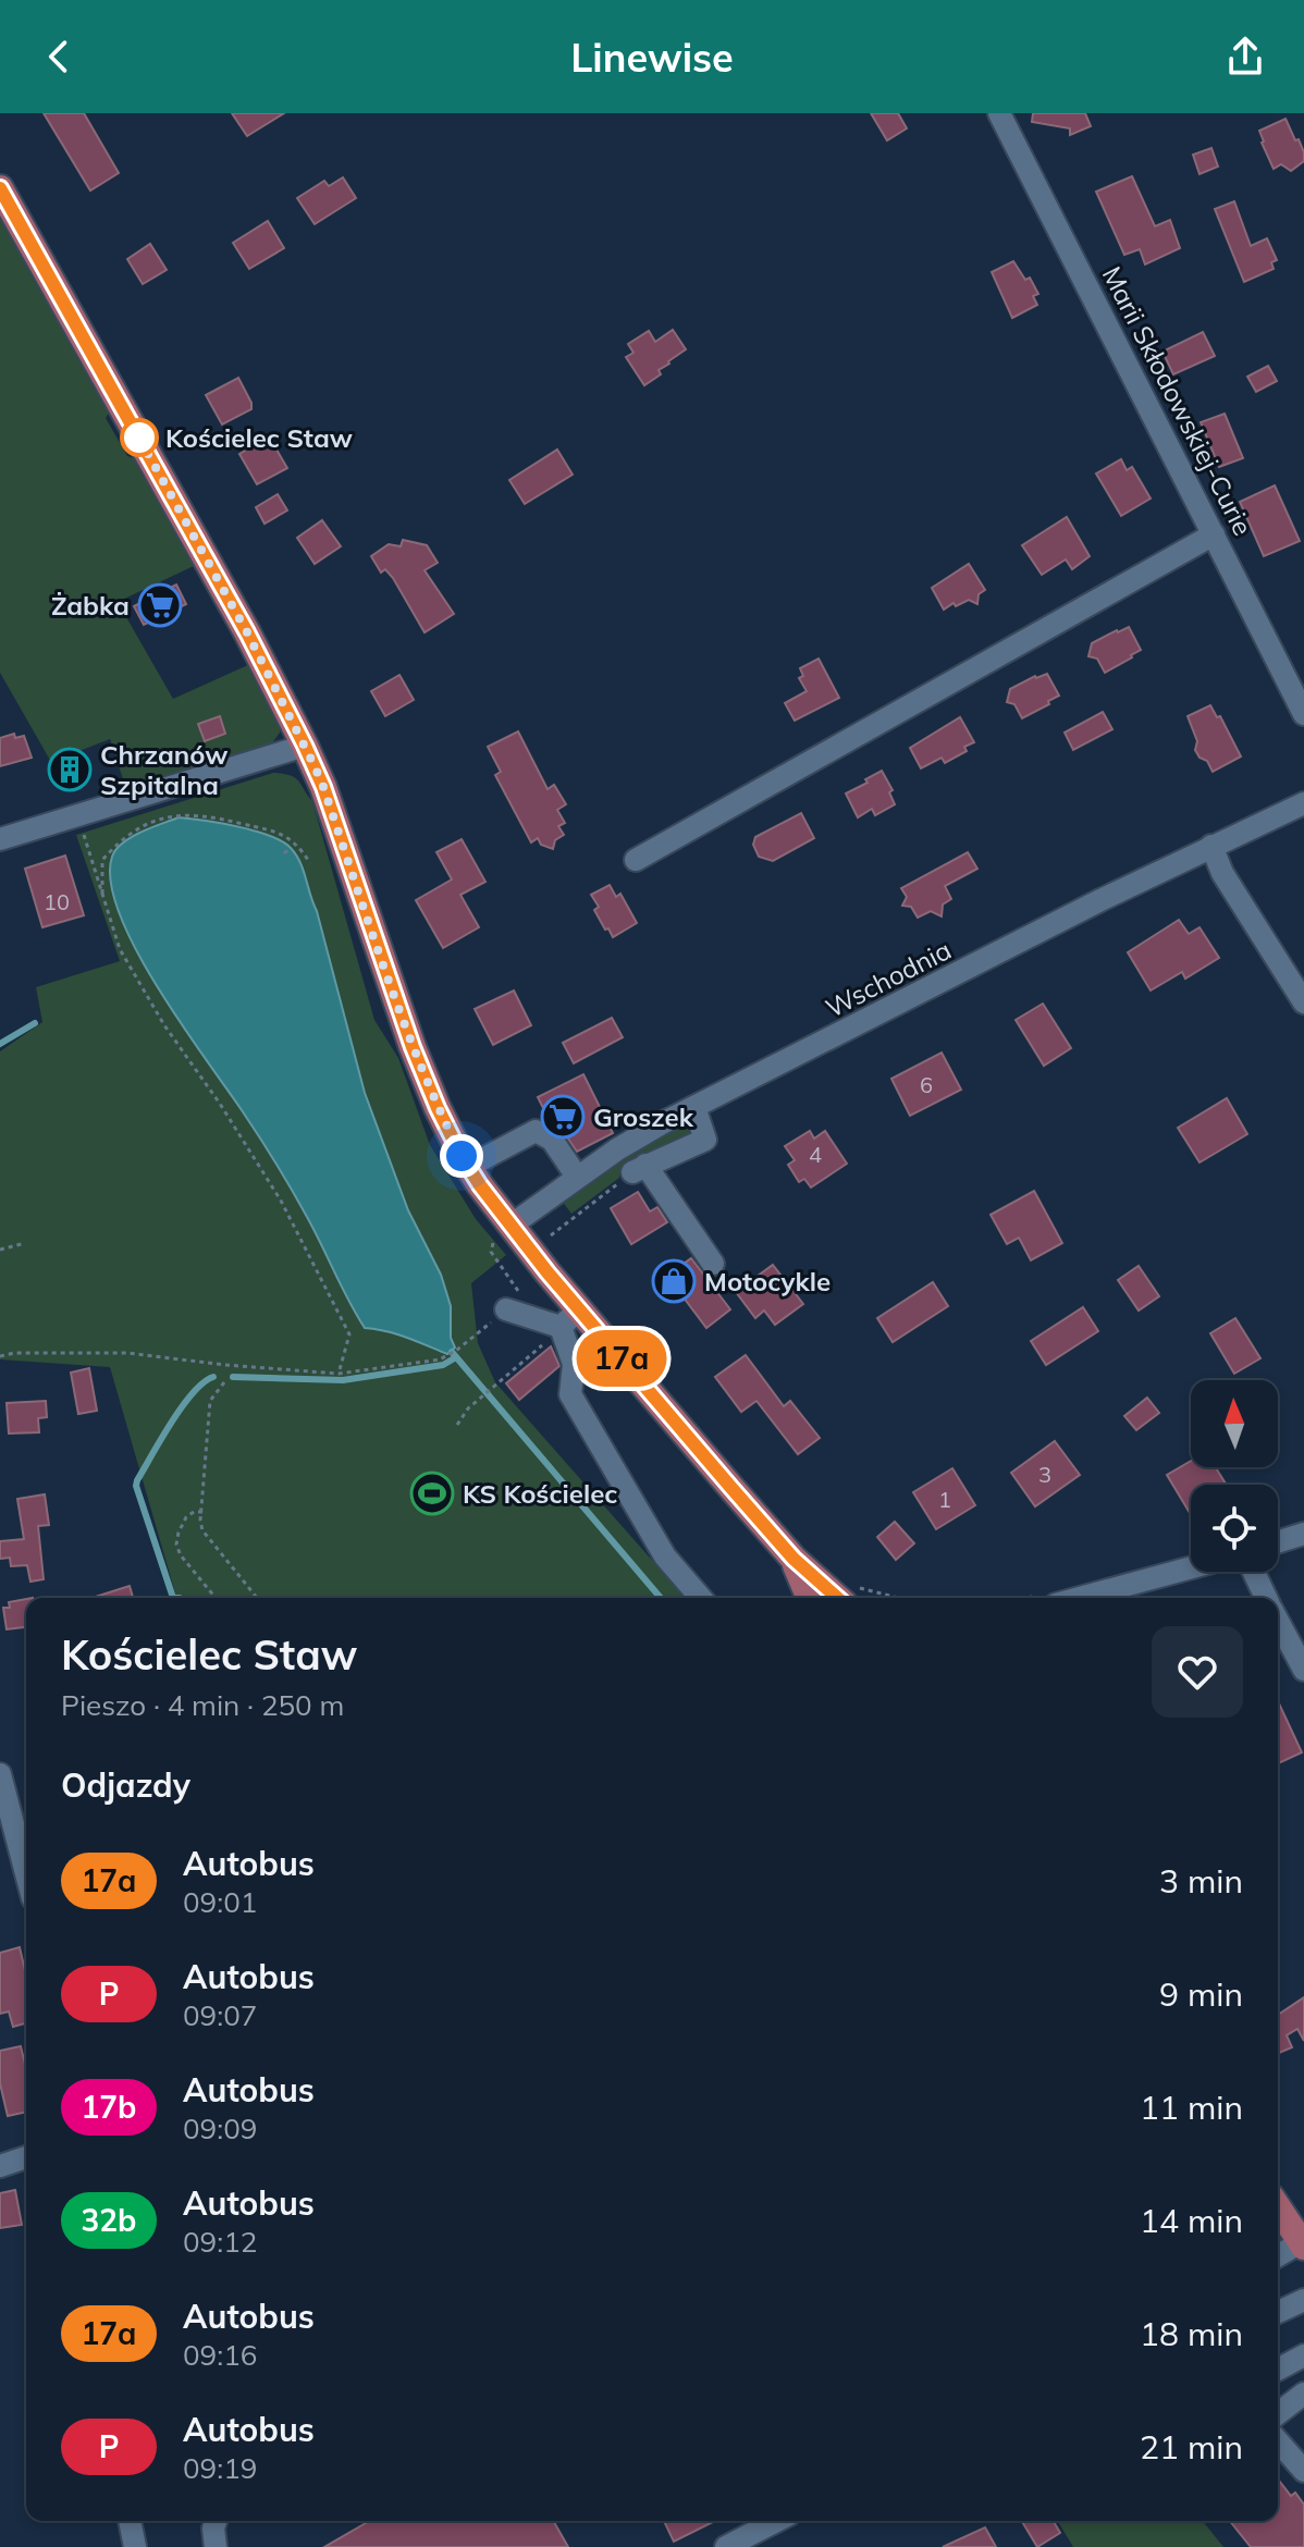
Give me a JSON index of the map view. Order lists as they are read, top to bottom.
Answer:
{
  "streets": {
    "street": ["Marii Skłodowskiej-Curie", "Wschodnia"]
  },
  "places": {
    "other": ["Kościelec Staw"],
    "supermarket": ["Żabka", "Groszek"],
    "building": ["Chrzanów Szpitalna"],
    "shop": ["Motocykle"],
    "sports": ["KS Kościelec"]
  },
  "lines": ["bus line 17a"],
  "house_numbers": [
    "10",
    "6",
    "4",
    "3",
    "1"
  ],
  "north": "top",
  "page": {
    "header": "Linewise",
    "on_map": "17a",
    "heading": [
      ["Kościelec Staw", "Pieszo · 4 min · 250 m"],
      "Odjazdy"
    ],
    "list": [
      {
        "mark": "17a",
        "name": "Autobus",
        "note": "09:01",
        "value": "3 min"
      },
      {
        "mark": "P",
        "name": "Autobus",
        "note": "09:07",
        "value": "9 min"
      },
      {
        "mark": "17b",
        "name": "Autobus",
        "note": "09:09",
        "value": "11 min"
      },
      {
        "mark": "32b",
        "name": "Autobus",
        "note": "09:12",
        "value": "14 min"
      },
      {
        "mark": "17a",
        "name": "Autobus",
        "note": "09:16",
        "value": "18 min"
      },
      {
        "mark": "P",
        "name": "Autobus",
        "note": "09:19",
        "value": "21 min"
      }
    ]
  }
}
